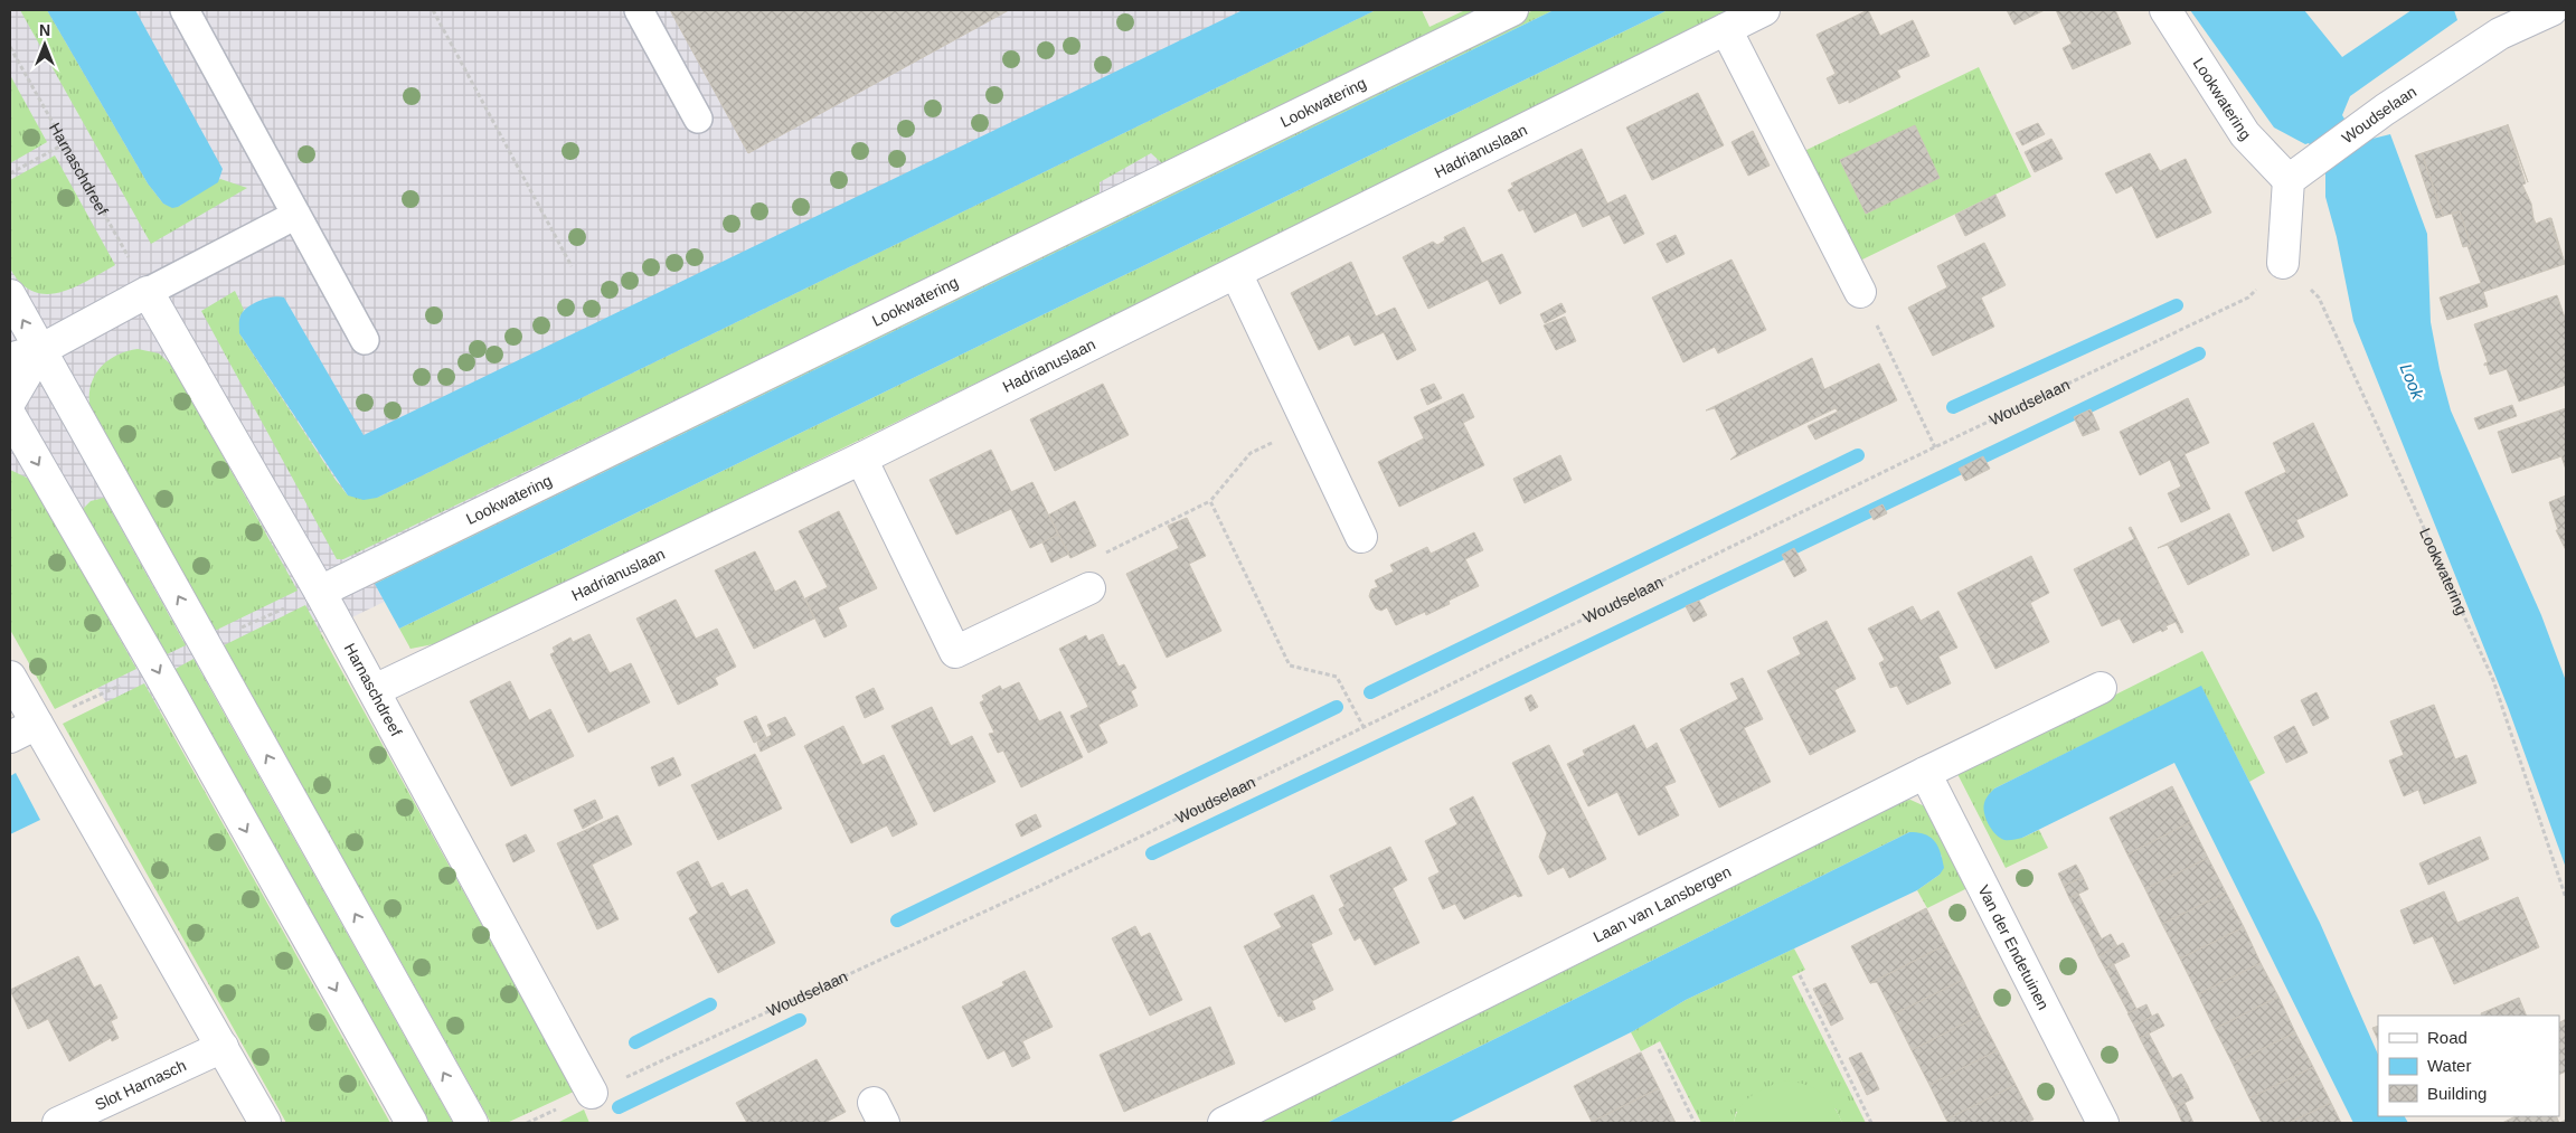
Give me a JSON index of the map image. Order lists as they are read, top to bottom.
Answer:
{
  "streets": {
    "street": [
      "Lookwatering",
      "Woudselaan",
      "Hadrianuslaan",
      "Harnaschdreef",
      "Laan van Lansbergen",
      "Van der Endetuinen",
      "Slot Harnasch"
    ]
  },
  "crossings": [
    ["Lookwatering", "Woudselaan"],
    ["Lookwatering", "Harnaschdreef"],
    ["Woudselaan", "Harnaschdreef"],
    ["Hadrianuslaan", "Harnaschdreef"],
    ["Laan van Lansbergen", "Van der Endetuinen"]
  ],
  "water": ["Look"],
  "legend": ["Road", "Water", "Building"],
  "north": "top"
}
